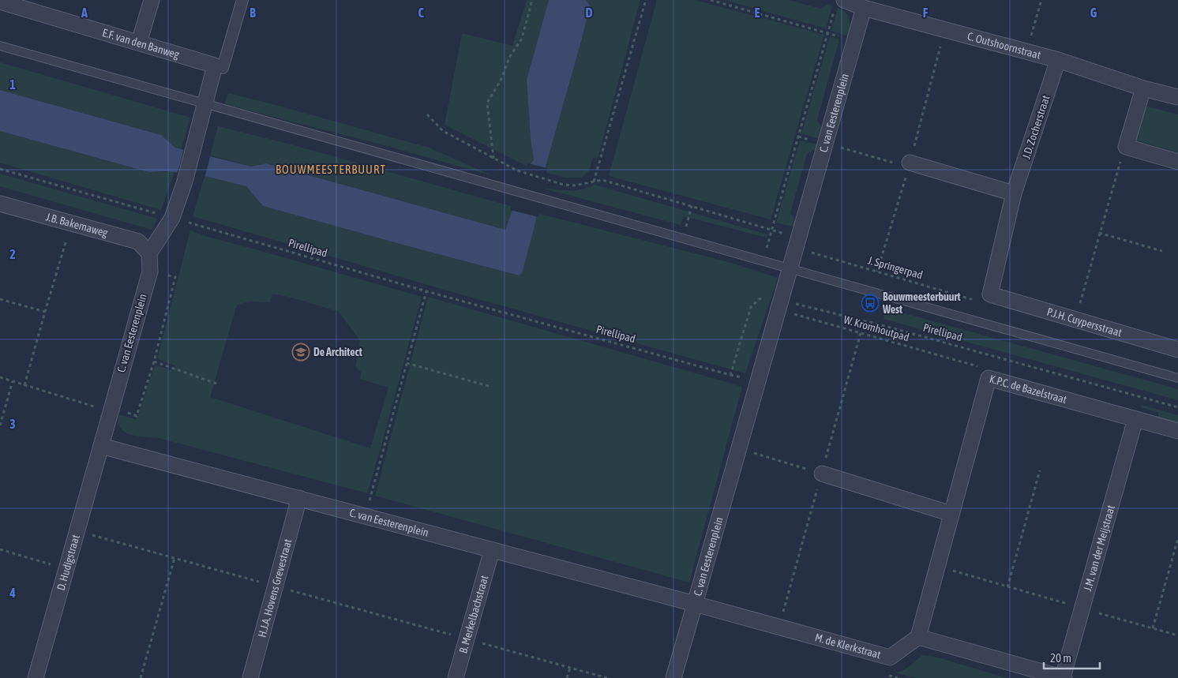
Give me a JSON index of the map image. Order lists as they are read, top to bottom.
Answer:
{
  "streets": {
    "street": [
      "E.F. van den Banweg",
      "C. Outshoornstraat",
      "C. van Eesterenplein",
      "J.D. Zocherstraat",
      "J.B. Bakemaweg",
      "P.J.H. Cuypersstraat",
      "K.P.C. de Bazelstraat",
      "J.M. van der Meijstraat",
      "D. Hudigstraat",
      "H.J.A. Hovens Grevestraat",
      "B. Merkelbachstraat",
      "M. de Klerkstraat"
    ],
    "path": ["Pirellipad", "J. Springerpad", "W. Kromhoutpad"]
  },
  "crossings": [
    ["C. Outshoornstraat", "C. van Eesterenplein"],
    ["C. Outshoornstraat", "J.D. Zocherstraat"],
    ["C. van Eesterenplein", "J.B. Bakemaweg"],
    ["C. van Eesterenplein", "Pirellipad"],
    ["C. van Eesterenplein", "J. Springerpad"],
    ["C. van Eesterenplein", "W. Kromhoutpad"],
    ["C. van Eesterenplein", "D. Hudigstraat"],
    ["C. van Eesterenplein", "H.J.A. Hovens Grevestraat"],
    ["C. van Eesterenplein", "B. Merkelbachstraat"],
    ["C. van Eesterenplein", "M. de Klerkstraat"],
    ["J.D. Zocherstraat", "J. Springerpad"],
    ["J.D. Zocherstraat", "P.J.H. Cuypersstraat"],
    ["Pirellipad", "W. Kromhoutpad"],
    ["J. Springerpad", "P.J.H. Cuypersstraat"],
    ["W. Kromhoutpad", "K.P.C. de Bazelstraat"],
    ["K.P.C. de Bazelstraat", "J.M. van der Meijstraat"],
    ["K.P.C. de Bazelstraat", "M. de Klerkstraat"]
  ],
  "districts": ["BOUWMEESTERBUURT"],
  "places": {
    "bus stop": ["Bouwmeesterbuurt West"],
    "school or university": ["De Architect"]
  },
  "scale_bar": "20 m",
  "grid": {
    "columns": [
      "A",
      "B",
      "C",
      "D",
      "E",
      "F",
      "G"
    ],
    "rows": [
      "1",
      "2",
      "3",
      "4"
    ]
  }
}
